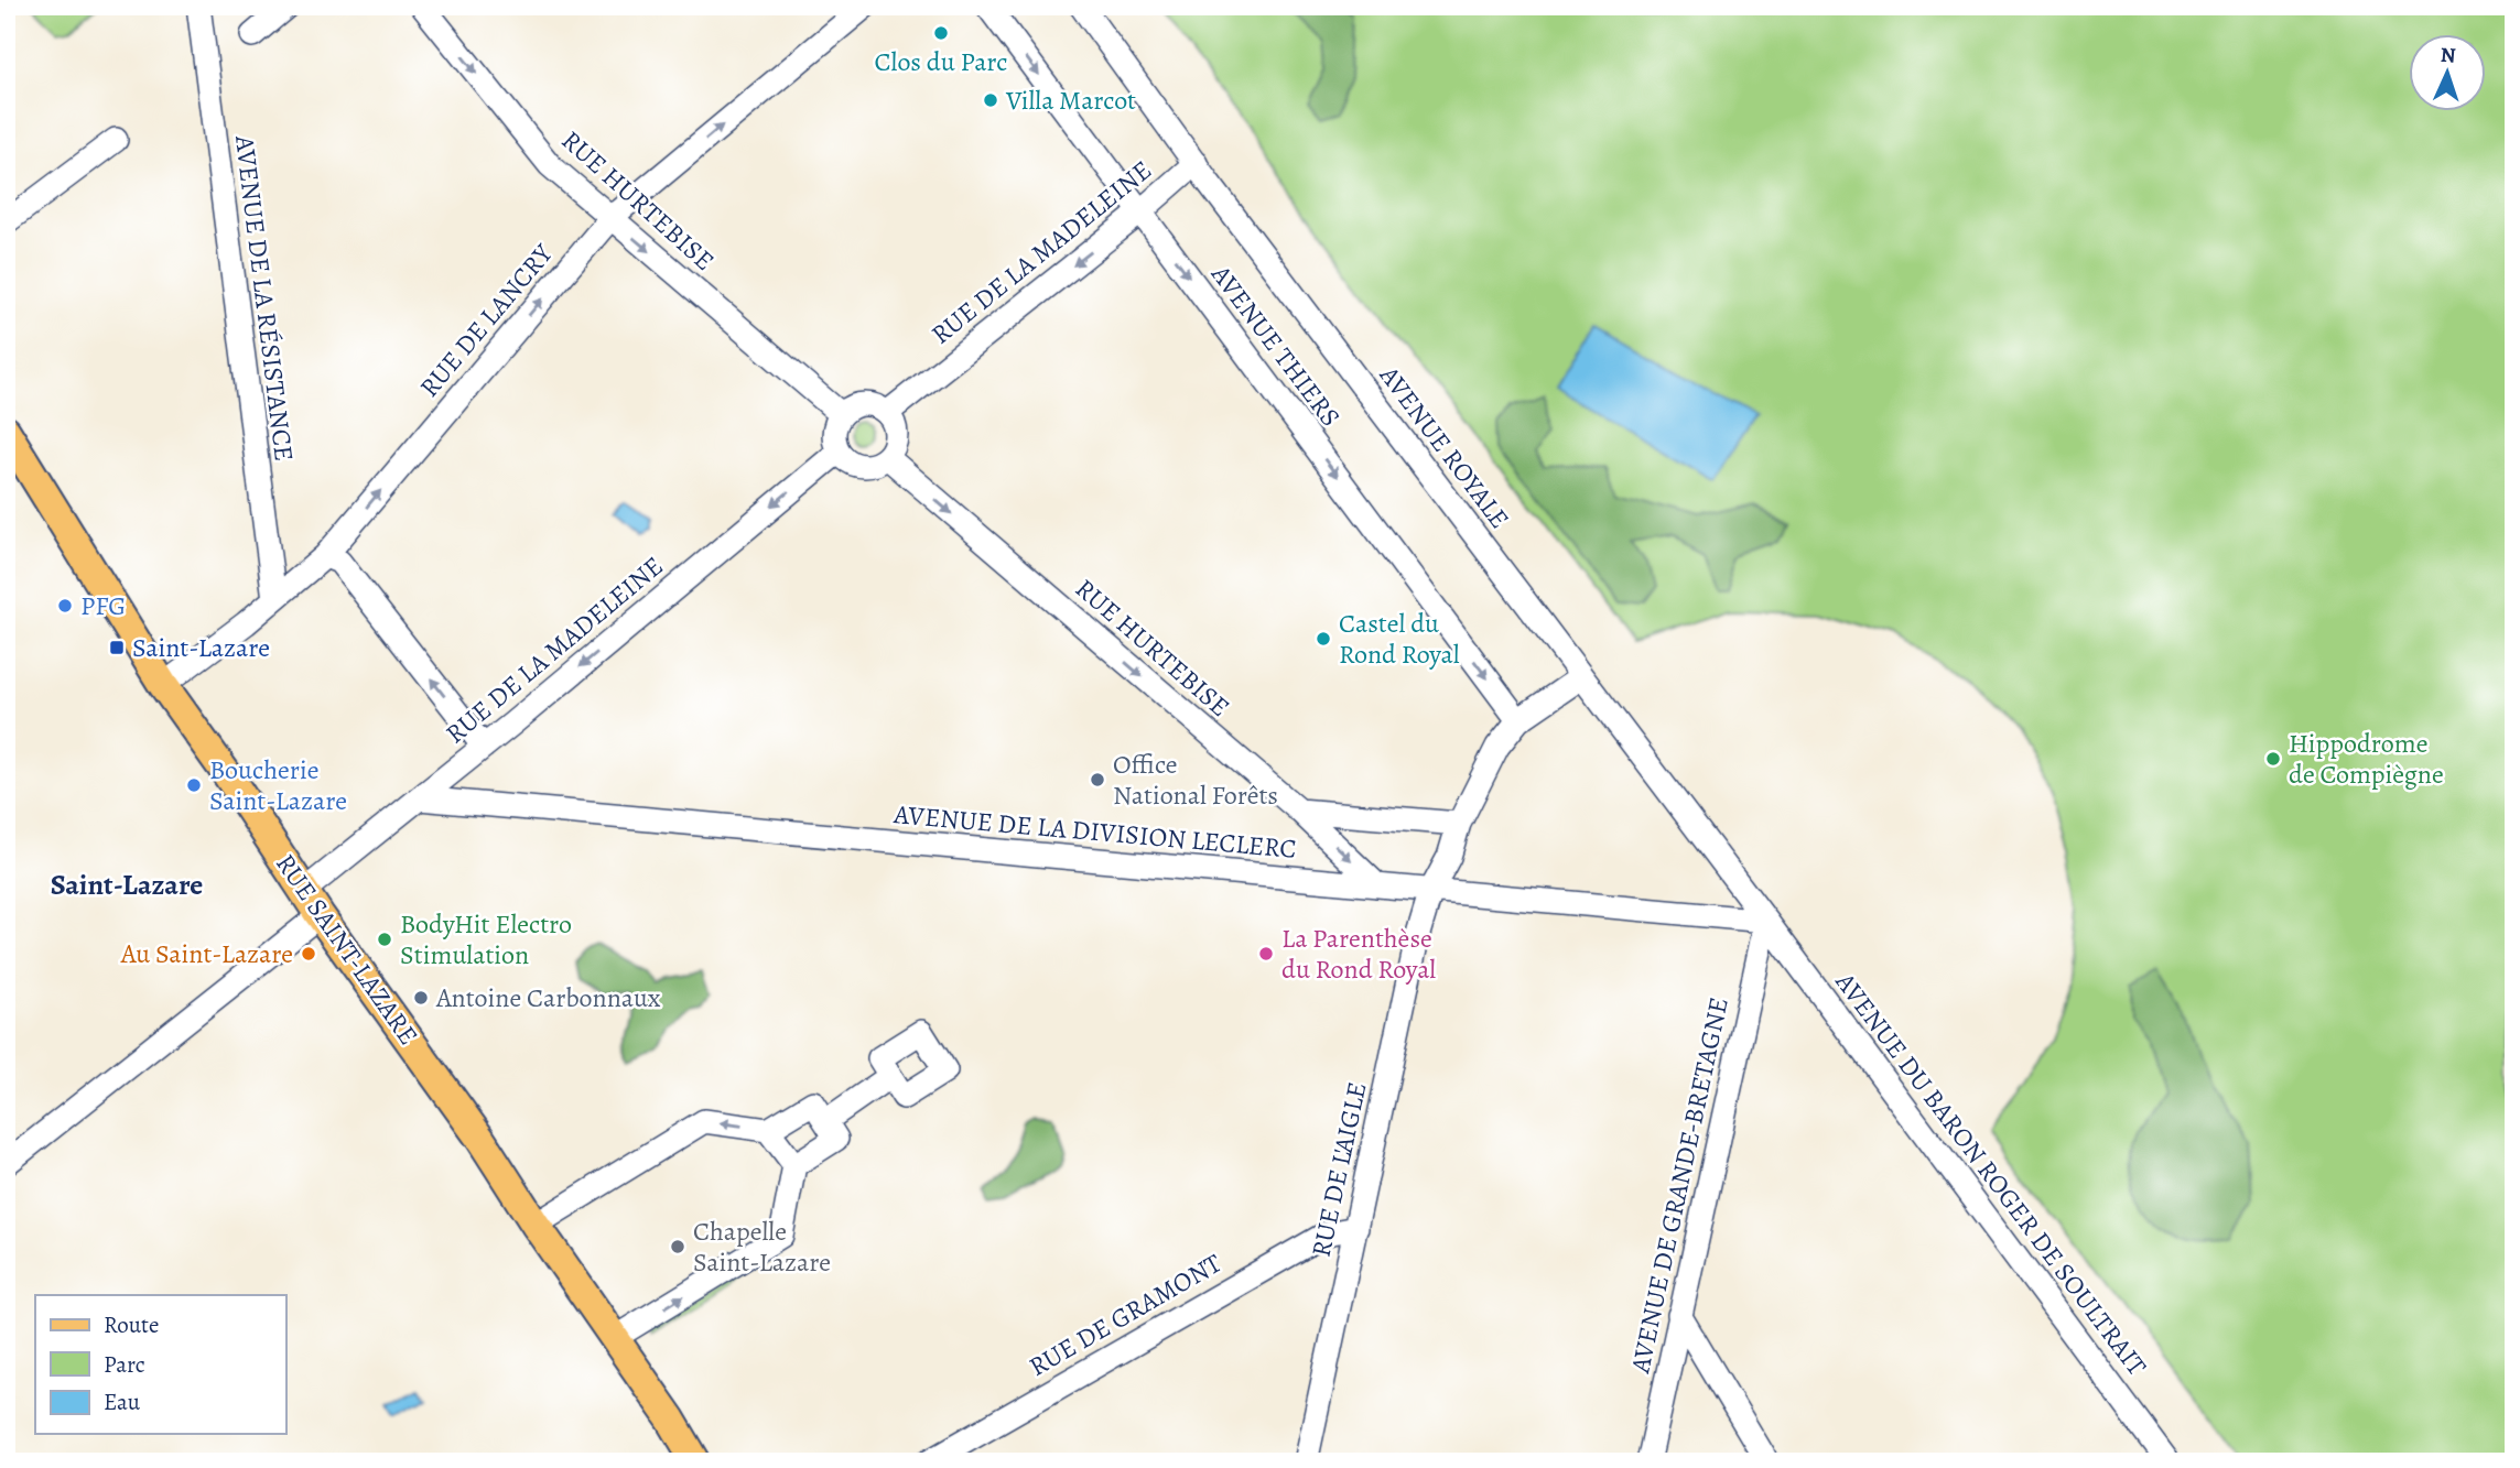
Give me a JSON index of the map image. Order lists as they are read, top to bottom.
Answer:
{
  "streets": {
    "main road": ["RUE SAINT-LAZARE"],
    "street": [
      "RUE HURTEBISE",
      "RUE DE LA MADELEINE",
      "AVENUE DE LA RÉSISTANCE",
      "RUE DE LANCRY",
      "AVENUE THIERS",
      "AVENUE ROYALE",
      "AVENUE DE LA DIVISION LECLERC",
      "RUE DE L'AIGLE",
      "AVENUE DU BARON ROGER DE SOULTRAIT",
      "AVENUE DE GRANDE-BRETAGNE",
      "RUE DE GRAMONT"
    ]
  },
  "crossings": [
    ["RUE HURTEBISE", "RUE DE LA MADELEINE"],
    ["RUE HURTEBISE", "RUE DE LANCRY"],
    ["RUE HURTEBISE", "AVENUE DE LA DIVISION LECLERC"],
    ["RUE DE LA MADELEINE", "AVENUE THIERS"],
    ["RUE DE LA MADELEINE", "AVENUE ROYALE"],
    ["RUE DE LA MADELEINE", "AVENUE DE LA DIVISION LECLERC"],
    ["RUE DE LA MADELEINE", "RUE SAINT-LAZARE"],
    ["AVENUE DE LA RÉSISTANCE", "RUE DE LANCRY"],
    ["RUE DE LANCRY", "RUE SAINT-LAZARE"],
    ["AVENUE THIERS", "RUE DE L'AIGLE"],
    ["AVENUE ROYALE", "AVENUE DE LA DIVISION LECLERC"],
    ["AVENUE ROYALE", "RUE DE L'AIGLE"],
    ["AVENUE ROYALE", "AVENUE DU BARON ROGER DE SOULTRAIT"],
    ["AVENUE ROYALE", "AVENUE DE GRANDE-BRETAGNE"],
    ["AVENUE DE LA DIVISION LECLERC", "RUE DE L'AIGLE"],
    ["AVENUE DE LA DIVISION LECLERC", "AVENUE DU BARON ROGER DE SOULTRAIT"],
    ["AVENUE DE LA DIVISION LECLERC", "AVENUE DE GRANDE-BRETAGNE"],
    ["RUE DE L'AIGLE", "RUE DE GRAMONT"],
    ["AVENUE DU BARON ROGER DE SOULTRAIT", "AVENUE DE GRANDE-BRETAGNE"]
  ],
  "one_way": [
    "RUE HURTEBISE",
    "RUE DE LA MADELEINE",
    "RUE DE LANCRY",
    "AVENUE THIERS"
  ],
  "districts": ["Saint-Lazare"],
  "places": {
    "other": [
      "Clos du Parc",
      "Villa Marcot",
      "PFG",
      "Castel du Rond Royal",
      "Hippodrome de Compiègne",
      "Office National Forêts",
      "Boucherie Saint-Lazare",
      "BodyHit Electro Stimulation",
      "Au Saint-Lazare",
      "La Parenthèse du Rond Royal",
      "Antoine Carbonnaux",
      "Chapelle Saint-Lazare"
    ],
    "transit": ["Saint-Lazare"]
  },
  "legend": ["Route", "Parc", "Eau"],
  "north": "top"
}
